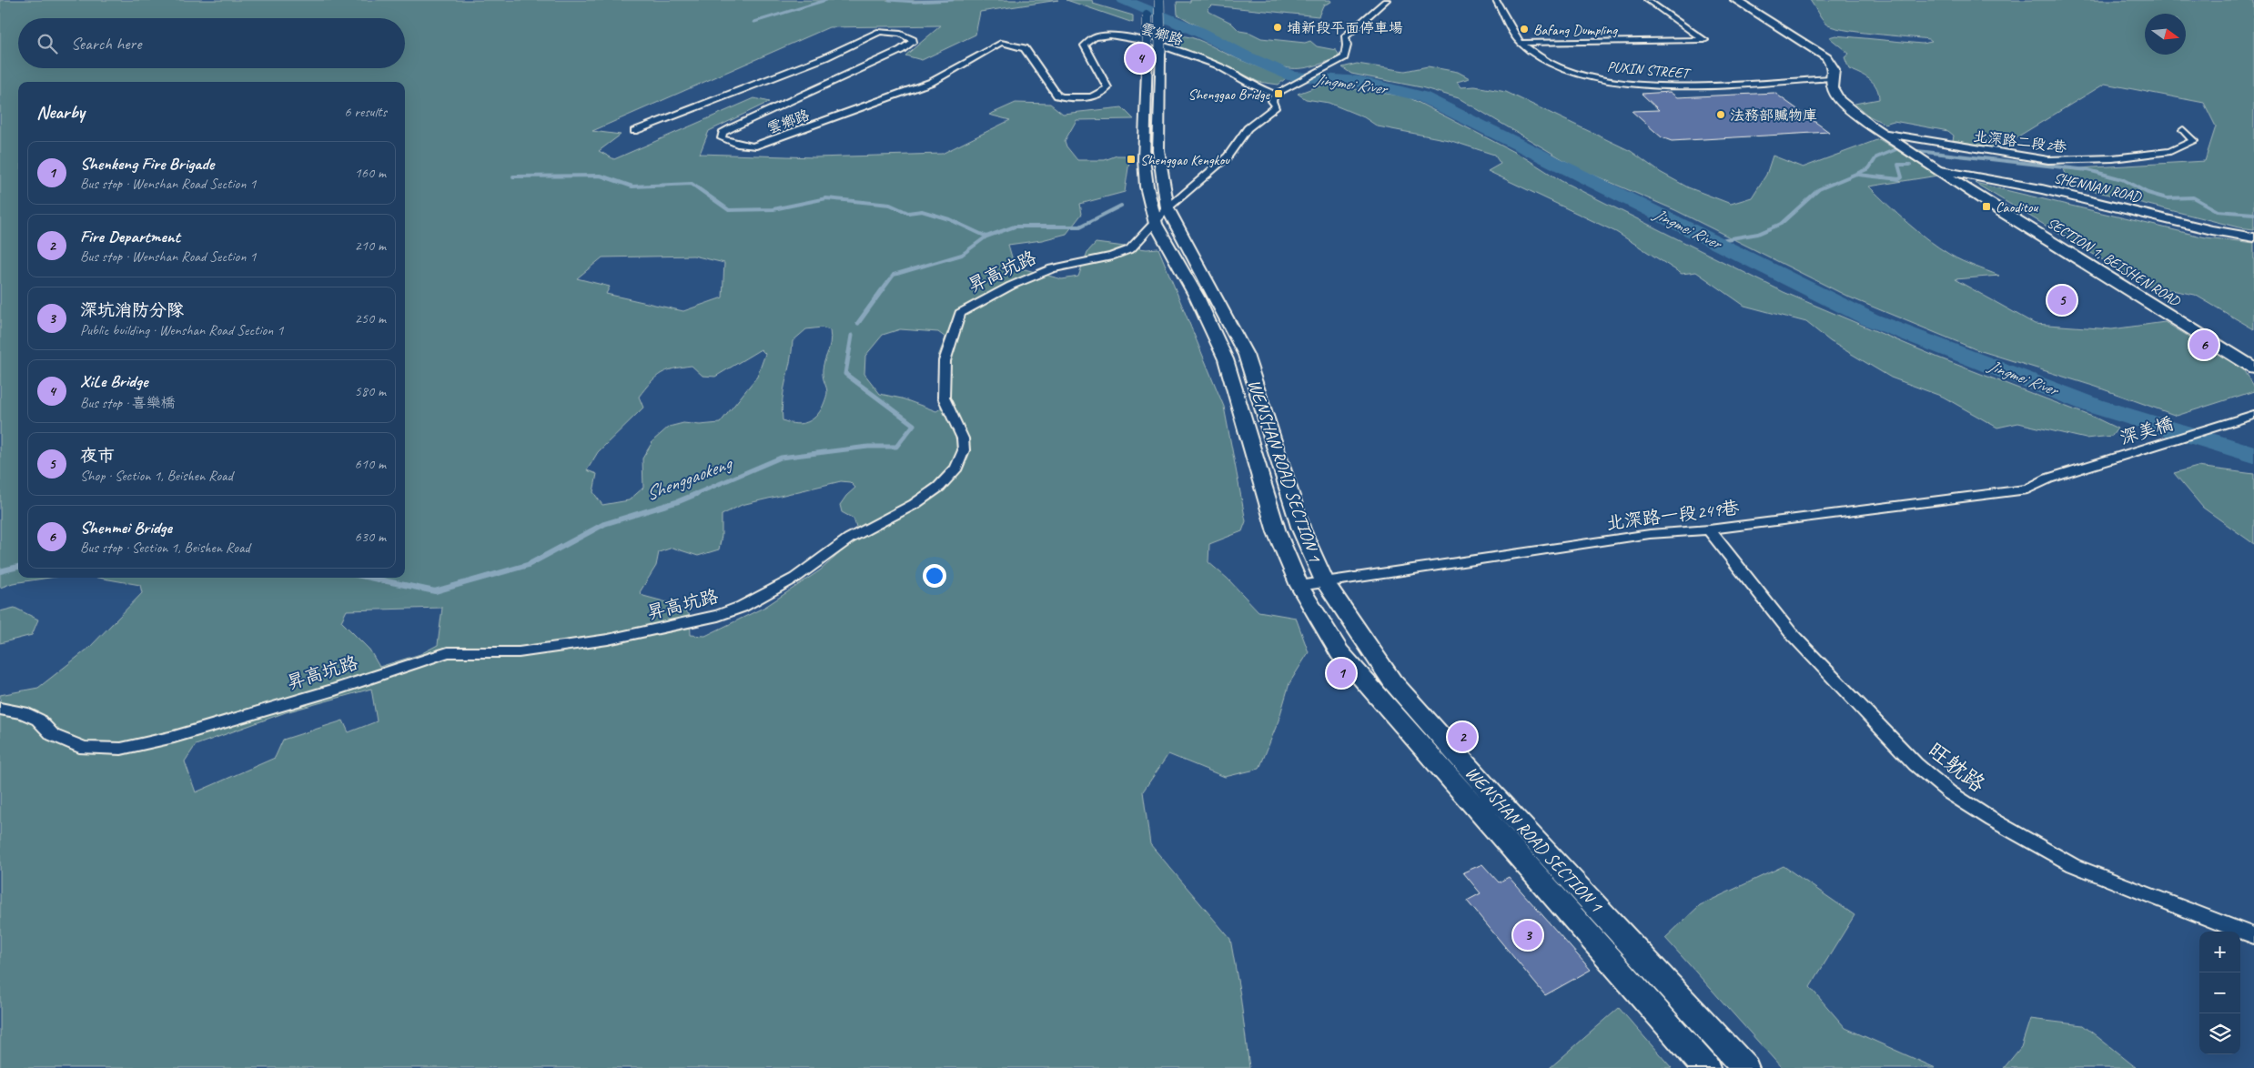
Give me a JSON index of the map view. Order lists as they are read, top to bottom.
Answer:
{
  "streets": {
    "main road": ["SHENNAN ROAD", "SECTION 1, BEISHEN ROAD", "WENSHAN ROAD SECTION 1"],
    "street": [
      "雲鄉路",
      "PUXIN STREET",
      "北深路二段2巷",
      "昇高坑路",
      "深美橋",
      "北深路一段249巷",
      "旺躭路"
    ]
  },
  "crossings": [
    ["雲鄉路", "昇高坑路"],
    ["PUXIN STREET", "SECTION 1, BEISHEN ROAD"],
    ["北深路二段2巷", "SECTION 1, BEISHEN ROAD"],
    ["SHENNAN ROAD", "SECTION 1, BEISHEN ROAD"],
    ["昇高坑路", "WENSHAN ROAD SECTION 1"],
    ["深美橋", "北深路一段249巷"],
    ["WENSHAN ROAD SECTION 1", "北深路一段249巷"],
    ["北深路一段249巷", "旺躭路"]
  ],
  "water": ["Jingmei River", "Shenggaokeng"],
  "places": {
    "other": ["埔新段平面停車場", "Bafang Dumpling", "法務部贓物庫"],
    "transit": ["Shenggao Bridge", "Shenggao Kengkou", "Caoditou"]
  },
  "north": "right",
  "page": {
    "search": "Search here",
    "pins": [
      "4",
      "5",
      "6",
      "1",
      "2",
      "3"
    ],
    "heading": ["Nearby", "6 results"],
    "list": [
      {
        "mark": "1",
        "name": "Shenkeng Fire Brigade",
        "note": "Bus stop · Wenshan Road Section 1",
        "value": "160 m"
      },
      {
        "mark": "2",
        "name": "Fire Department",
        "note": "Bus stop · Wenshan Road Section 1",
        "value": "210 m"
      },
      {
        "mark": "3",
        "name": "深坑消防分隊",
        "note": "Public building · Wenshan Road Section 1",
        "value": "250 m"
      },
      {
        "mark": "4",
        "name": "XiLe Bridge",
        "note": "Bus stop · 喜樂橋",
        "value": "580 m"
      },
      {
        "mark": "5",
        "name": "夜市",
        "note": "Shop · Section 1, Beishen Road",
        "value": "610 m"
      },
      {
        "mark": "6",
        "name": "Shenmei Bridge",
        "note": "Bus stop · Section 1, Beishen Road",
        "value": "630 m"
      }
    ],
    "map_buttons": ["+", "−"]
  }
}
